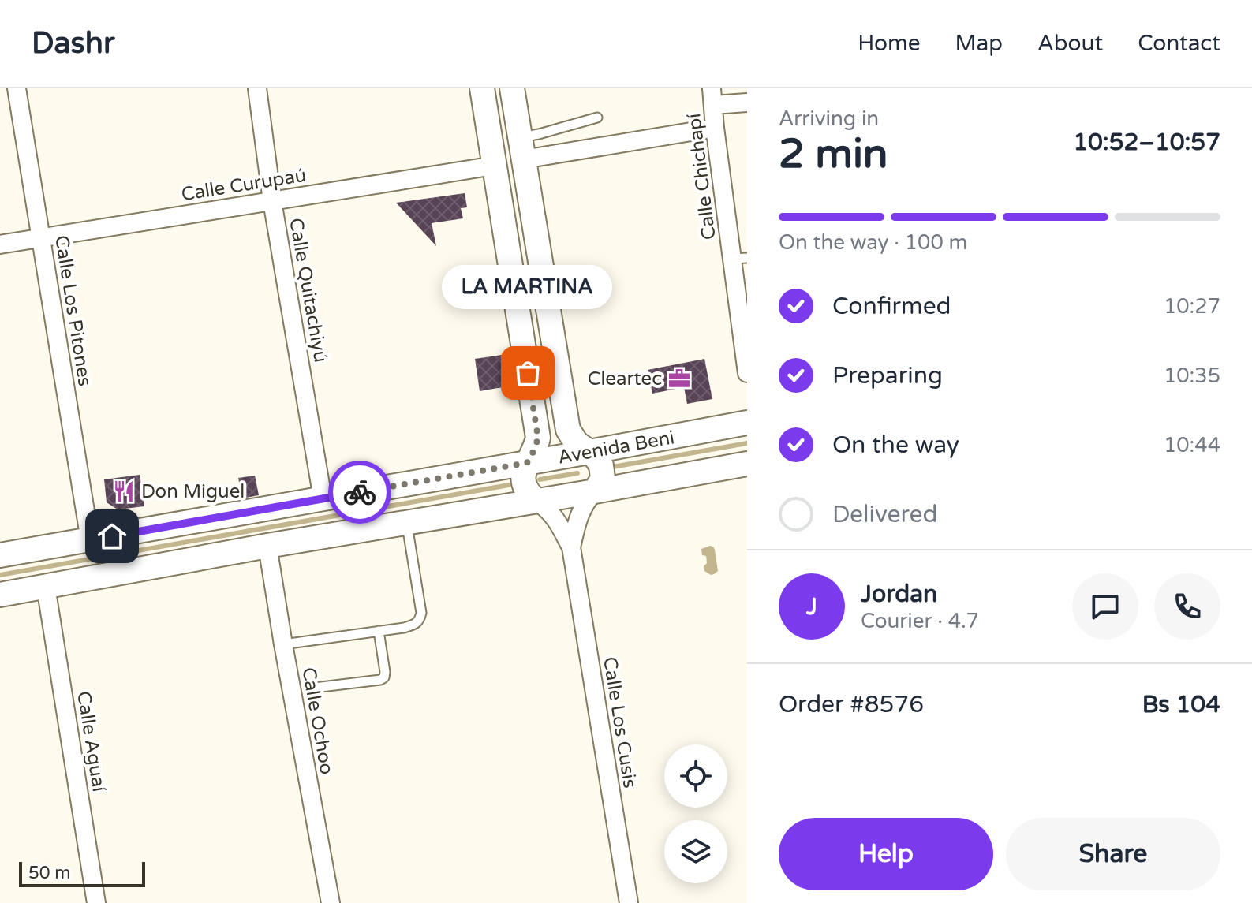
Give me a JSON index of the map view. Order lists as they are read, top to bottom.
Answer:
{
  "streets": {
    "street": [
      "Calle Chichapí",
      "Calle Curupaú",
      "Calle Quitachiyú",
      "Calle Los Pitones",
      "Avenida Beni",
      "Calle Ochoo",
      "Calle Los Cusis",
      "Calle Aguaí"
    ]
  },
  "crossings": [
    ["Calle Curupaú", "Calle Quitachiyú"],
    ["Calle Curupaú", "Calle Los Pitones"],
    ["Calle Quitachiyú", "Avenida Beni"],
    ["Calle Los Pitones", "Avenida Beni"],
    ["Avenida Beni", "Calle Ochoo"],
    ["Avenida Beni", "Calle Los Cusis"],
    ["Avenida Beni", "Calle Aguaí"]
  ],
  "places": {
    "other": ["LA MARTINA"],
    "office": ["Cleartec"],
    "restaurant": ["Don Miguel"]
  },
  "scale_bar": "50 m",
  "page": {
    "header": "Dashr",
    "nav": [
      "Home",
      "Map",
      "About",
      "Contact"
    ],
    "heading": ["2 min", "Arriving in", "10:52–10:57"],
    "panel": [
      "Jordan",
      "Courier · 4.7",
      "Order #8576",
      "Bs 104"
    ],
    "bar": "On the way · 100 m",
    "bubble": "LA MARTINA",
    "list": [
      ["Confirmed", "10:27"],
      ["Preparing", "10:35"],
      ["On the way", "10:44"],
      "Delivered"
    ],
    "round": "J",
    "buttons": ["Help", "Share"],
    "scale": "50 m"
  }
}
